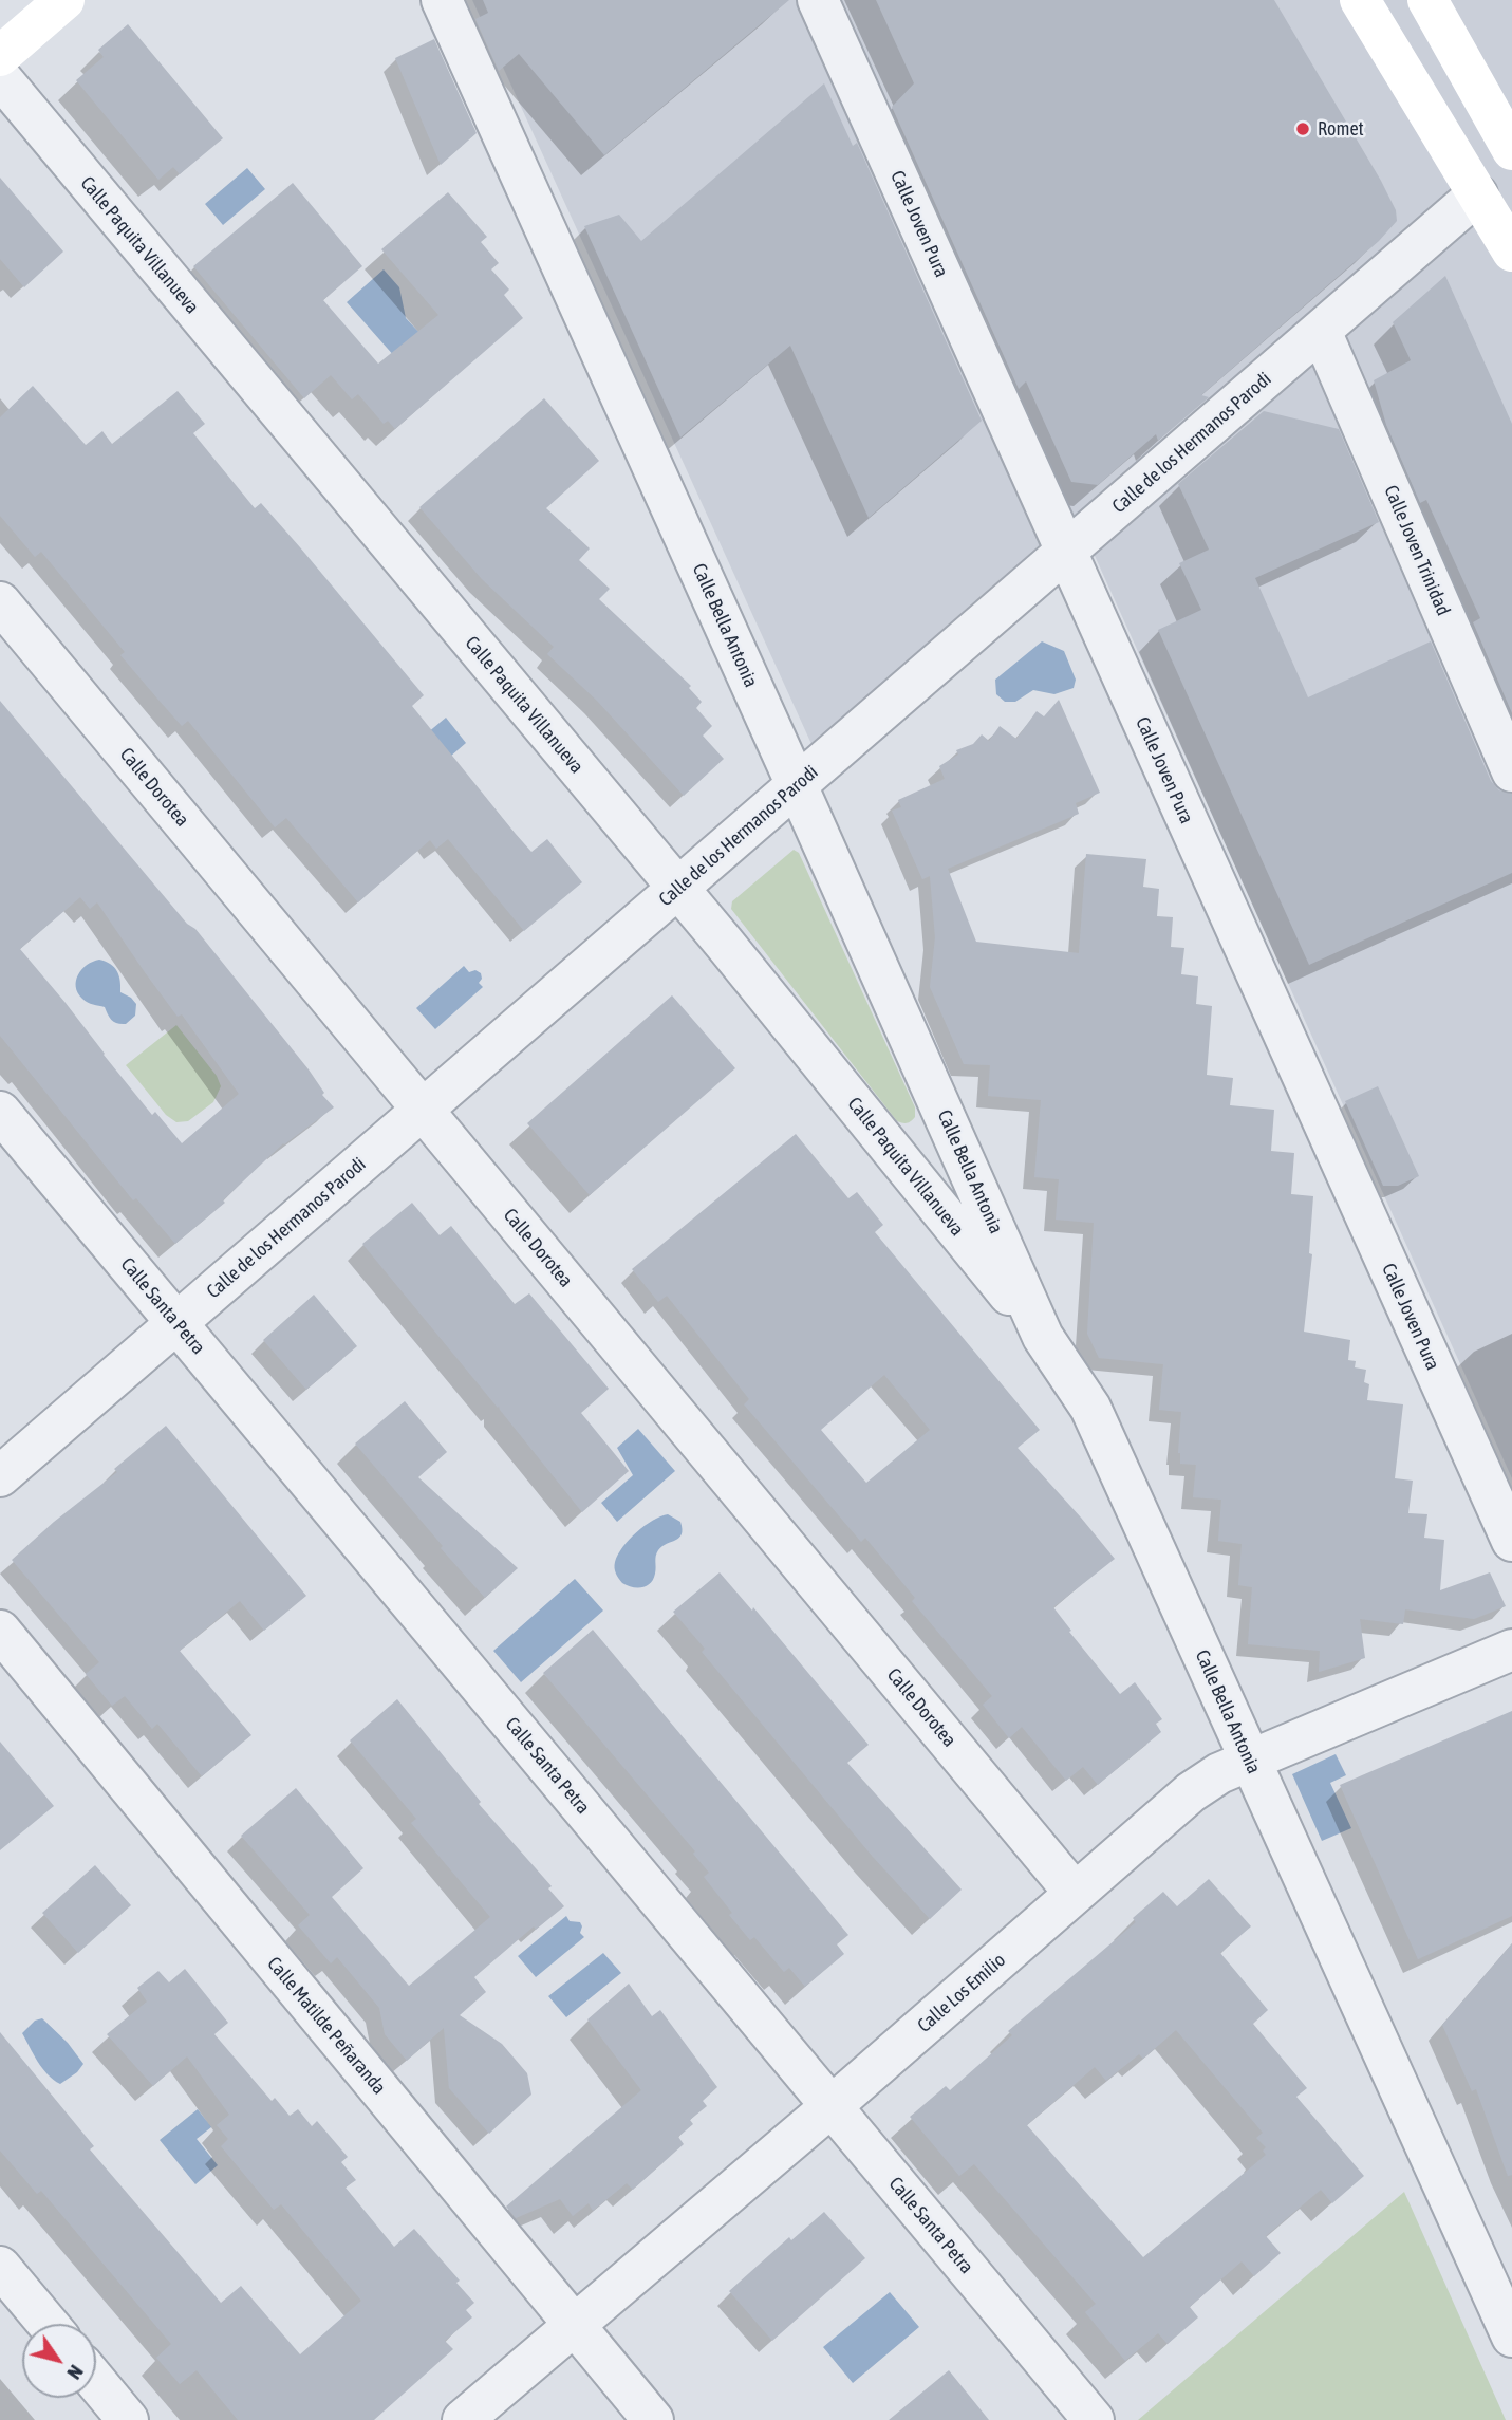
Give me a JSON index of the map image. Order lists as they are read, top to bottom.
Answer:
{
  "streets": {
    "street": [
      "Calle Joven Pura",
      "Calle Paquita Villanueva",
      "Calle de los Hermanos Parodi",
      "Calle Joven Trinidad",
      "Calle Bella Antonia",
      "Calle Dorotea",
      "Calle Santa Petra",
      "Calle Los Emilio",
      "Calle Matilde Peñaranda"
    ]
  },
  "crossings": [
    ["Calle Joven Pura", "Calle de los Hermanos Parodi"],
    ["Calle Paquita Villanueva", "Calle de los Hermanos Parodi"],
    ["Calle Paquita Villanueva", "Calle Bella Antonia"],
    ["Calle de los Hermanos Parodi", "Calle Joven Trinidad"],
    ["Calle de los Hermanos Parodi", "Calle Bella Antonia"],
    ["Calle de los Hermanos Parodi", "Calle Dorotea"],
    ["Calle de los Hermanos Parodi", "Calle Santa Petra"],
    ["Calle Bella Antonia", "Calle Los Emilio"],
    ["Calle Dorotea", "Calle Los Emilio"],
    ["Calle Santa Petra", "Calle Los Emilio"],
    ["Calle Los Emilio", "Calle Matilde Peñaranda"]
  ],
  "places": ["Romet"],
  "north": "bottom right"
}
